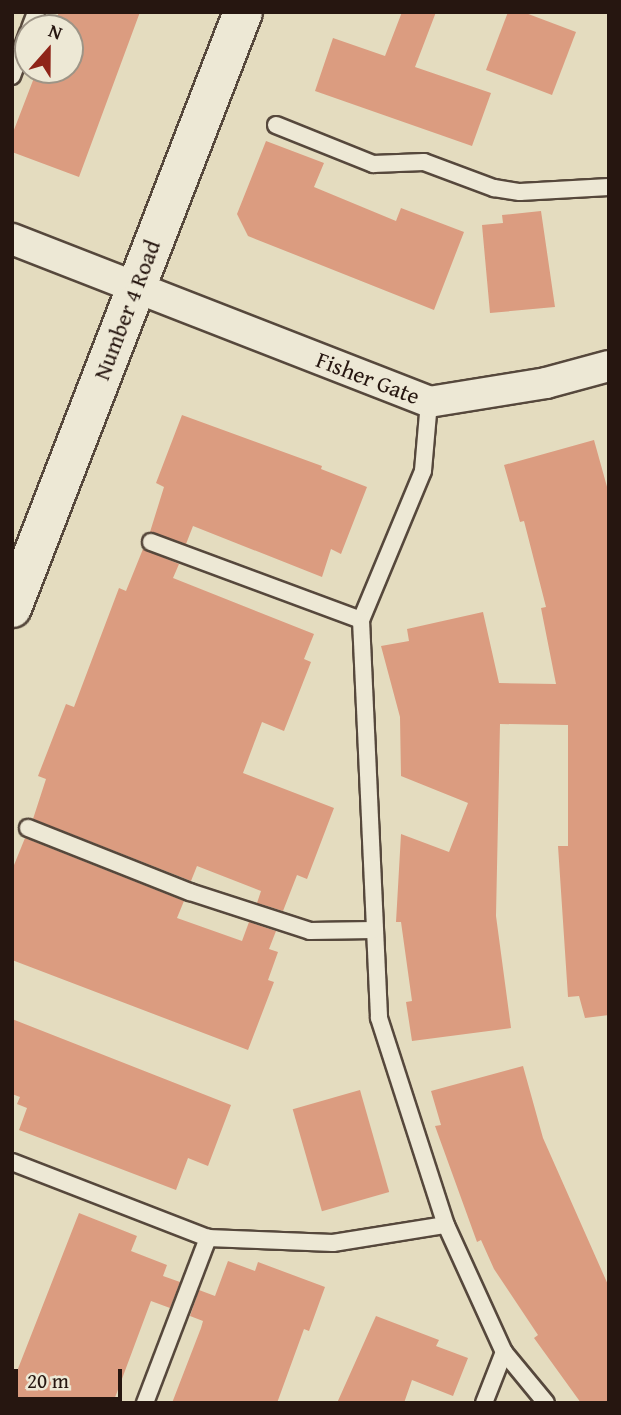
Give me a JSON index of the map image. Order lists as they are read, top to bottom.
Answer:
{
  "streets": {
    "main road": ["Number 4 Road"],
    "street": ["Fisher Gate"]
  },
  "crossings": [
    ["Number 4 Road", "Fisher Gate"]
  ],
  "scale_bar": "20 m",
  "north": "top"
}
